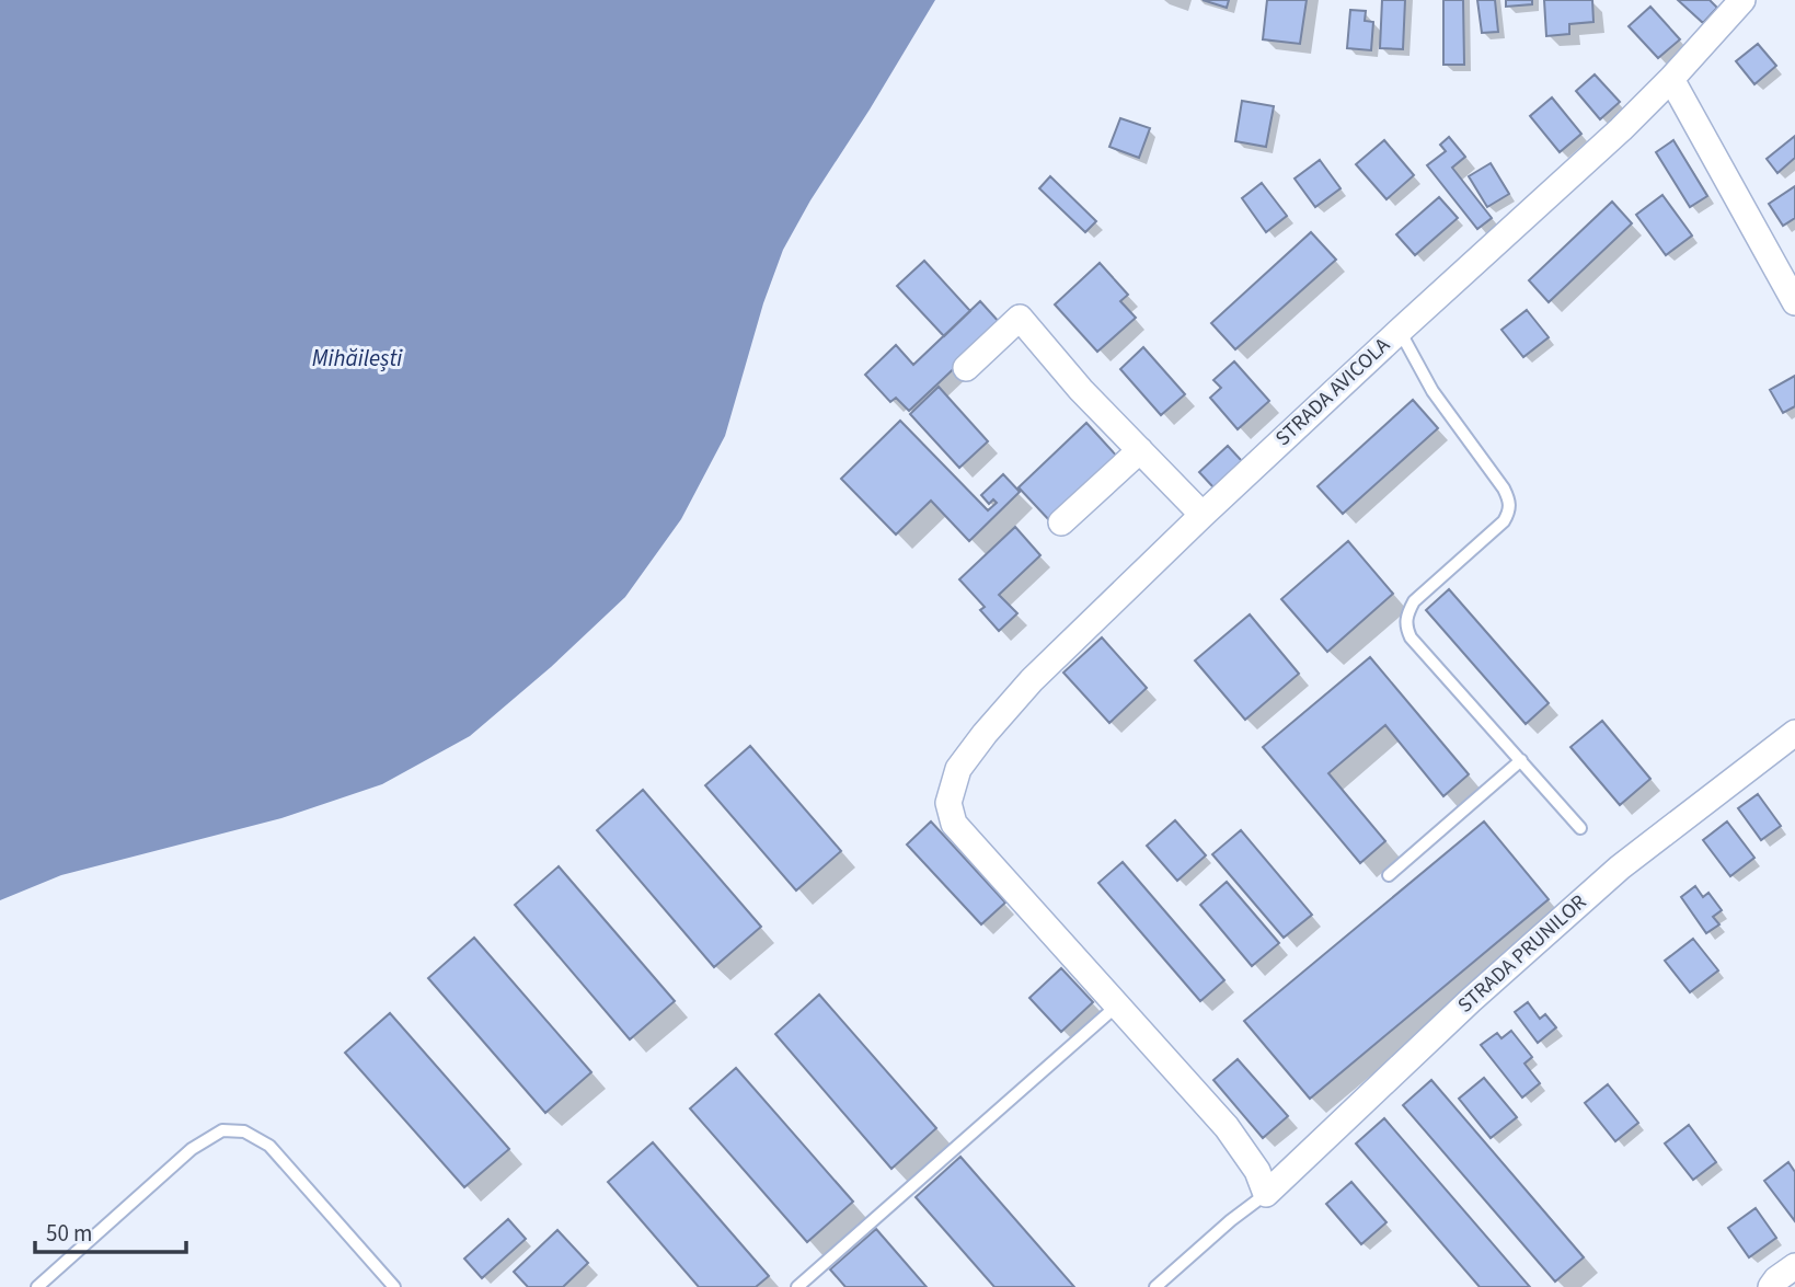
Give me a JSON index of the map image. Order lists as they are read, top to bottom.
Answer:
{
  "streets": {
    "street": ["STRADA AVICOLA", "STRADA PRUNILOR"]
  },
  "water": ["Mihăilești"],
  "scale_bar": "50 m"
}
